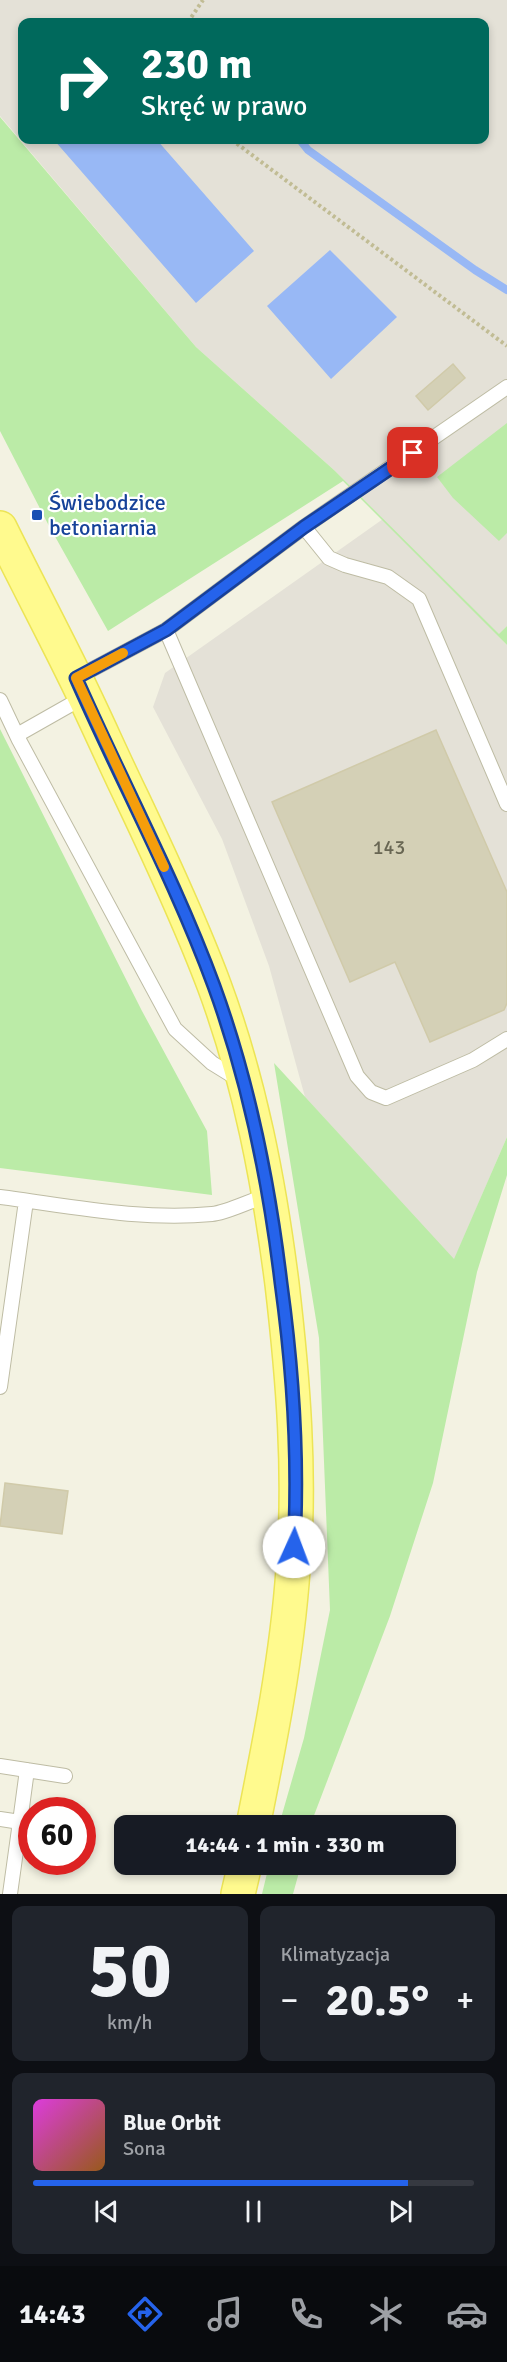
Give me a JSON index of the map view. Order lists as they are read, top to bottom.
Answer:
{
  "places": {
    "transit": ["Świebodzice betoniarnia"]
  },
  "house_numbers": ["143"],
  "page": {
    "turn": ["230 m", "Skręć w prawo"],
    "limit": "60",
    "trip": "14:44 · 1 min · 330 m",
    "tile": [
      ["50", "km/h"],
      "Klimatyzacja"
    ],
    "heat": ["−", "20.5°", "+"],
    "song": ["Blue Orbit", "Sona"],
    "tabs": "14:43"
  }
}
